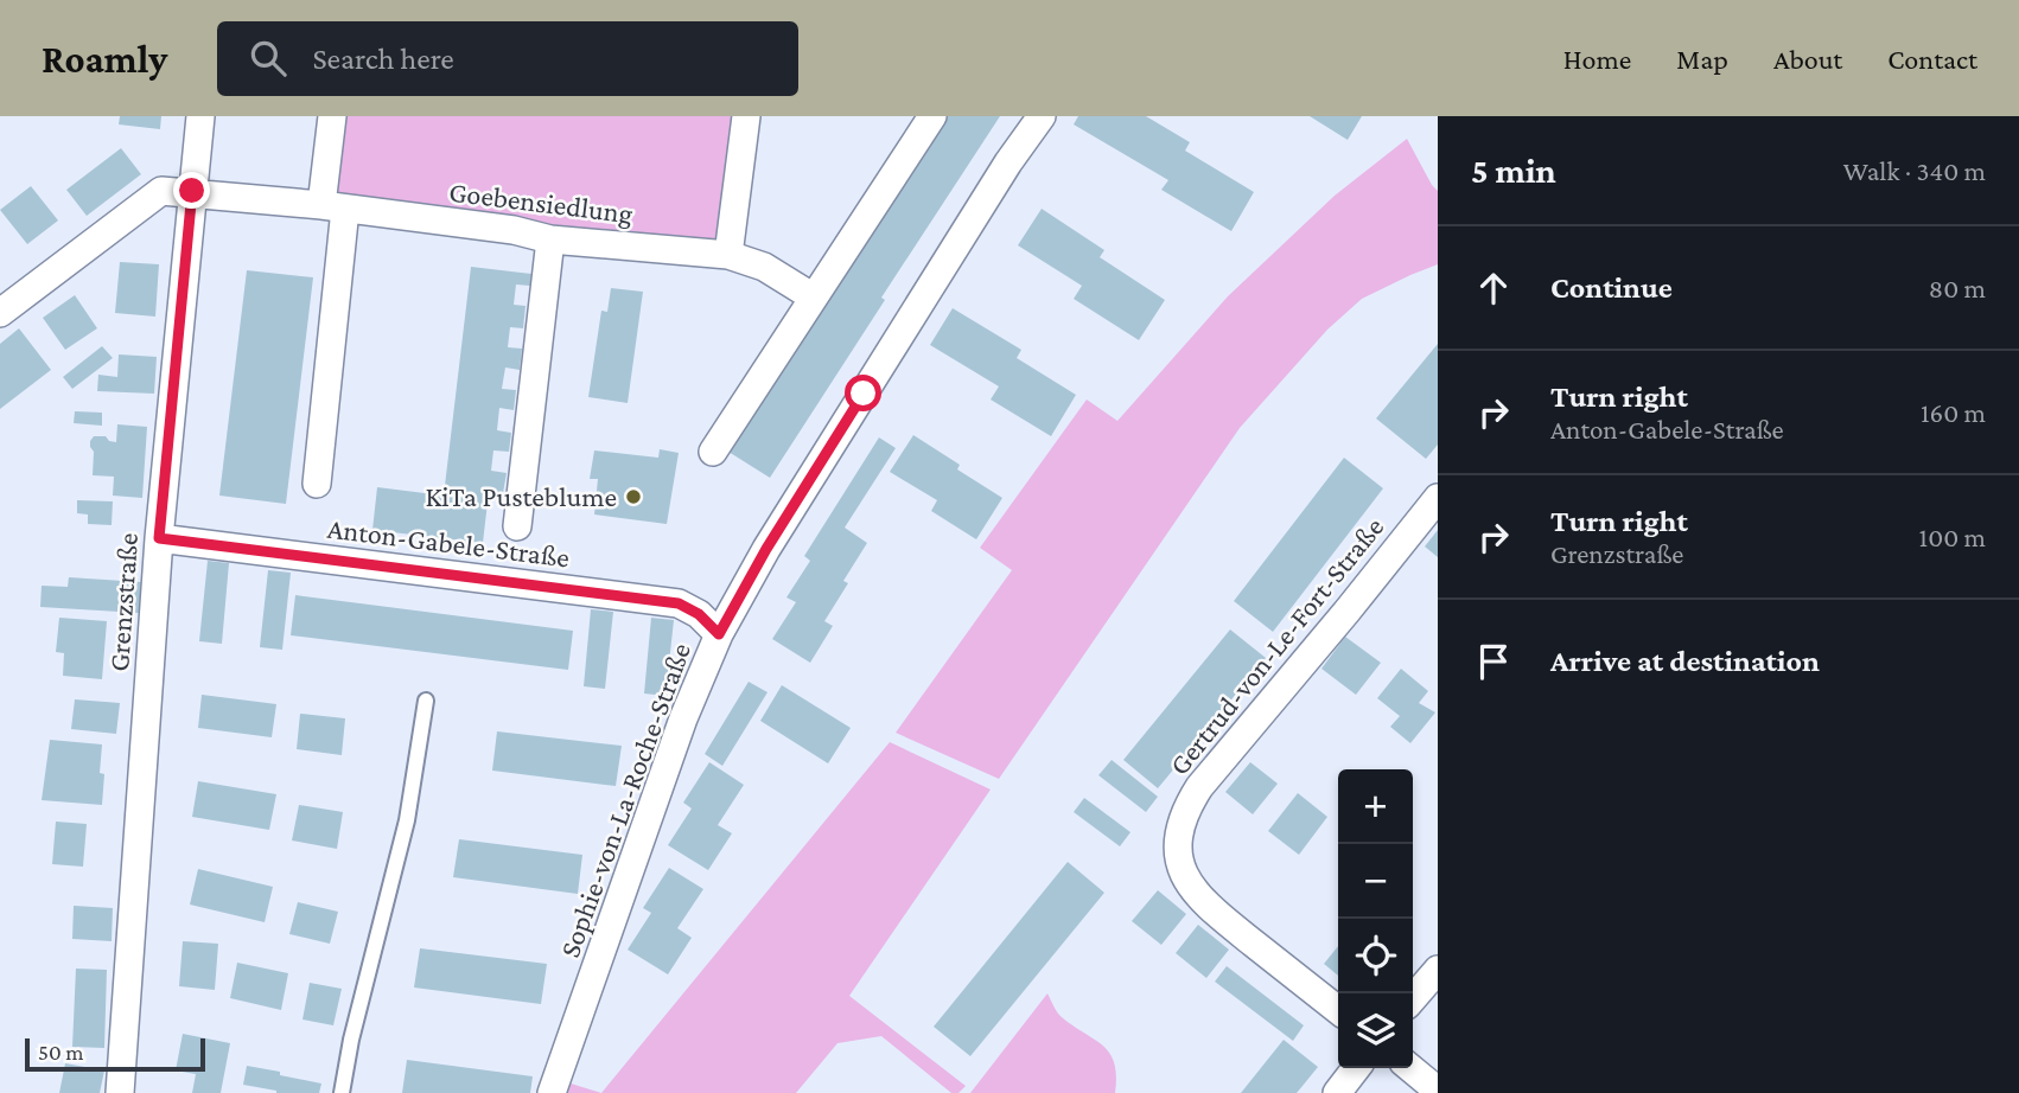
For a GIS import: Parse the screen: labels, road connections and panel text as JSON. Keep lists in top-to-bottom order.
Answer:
{
  "streets": {
    "street": [
      "Goebensiedlung",
      "Anton-Gabele-Straße",
      "Grenzstraße",
      "Gertrud-von-Le-Fort-Straße",
      "Sophie-von-La-Roche-Straße"
    ]
  },
  "crossings": [
    ["Goebensiedlung", "Anton-Gabele-Straße"],
    ["Goebensiedlung", "Grenzstraße"],
    ["Anton-Gabele-Straße", "Grenzstraße"],
    ["Anton-Gabele-Straße", "Sophie-von-La-Roche-Straße"]
  ],
  "places": ["KiTa Pusteblume"],
  "scale_bar": "50 m",
  "page": {
    "header": "Roamly",
    "search": "Search here",
    "nav": [
      "Home",
      "Map",
      "About",
      "Contact"
    ],
    "heading": ["5 min", "Walk · 340 m"],
    "list": [
      ["Continue", "80 m"],
      ["Turn right", "Anton-Gabele-Straße", "160 m"],
      ["Turn right", "Grenzstraße", "100 m"],
      "Arrive at destination"
    ],
    "map_buttons": ["+", "−"],
    "scale": "50 m"
  }
}
